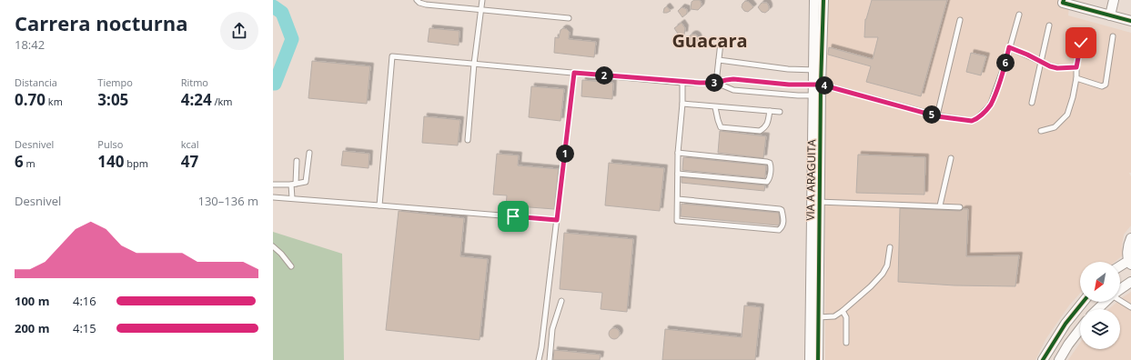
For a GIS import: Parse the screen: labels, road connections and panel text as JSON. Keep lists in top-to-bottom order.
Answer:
{
  "streets": {
    "street": ["VIA A ARAGUITA"]
  },
  "districts": ["Guacara"],
  "north": "bottom left",
  "page": {
    "heading": ["Carrera nocturna", "18:42"],
    "pins": [
      "6",
      "2",
      "3",
      "4",
      "5",
      "1"
    ],
    "stats": [
      ["Distancia", "0.70 km"],
      ["Tiempo", "3:05"],
      ["Ritmo", "4:24 /km"],
      ["Desnivel", "6 m"],
      ["Pulso", "140 bpm"],
      ["kcal", "47"]
    ],
    "chart": ["Desnivel", "130–136 m"],
    "list": [
      {
        "name": "100 m",
        "note": "4:16"
      },
      {
        "name": "200 m",
        "note": "4:15"
      }
    ]
  }
}
